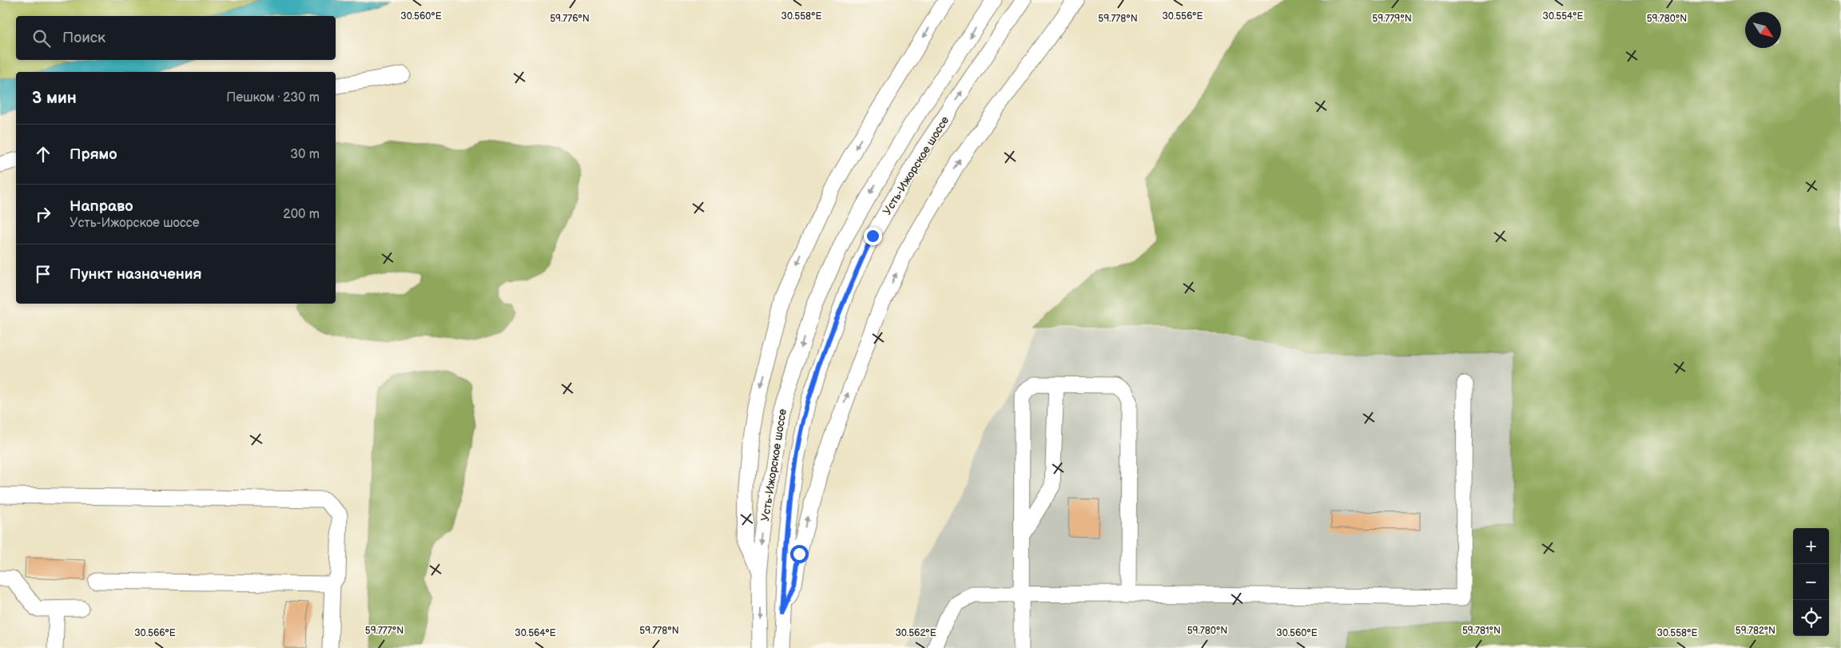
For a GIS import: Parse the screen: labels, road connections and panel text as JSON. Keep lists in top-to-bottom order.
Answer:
{
  "streets": {
    "street": ["Усть-Ижорское шоссе"]
  },
  "north": "bottom right",
  "page": {
    "search": "Поиск",
    "heading": ["3 мин", "Пешком · 230 m"],
    "list": [
      ["Прямо", "30 m"],
      ["Направо", "Усть-Ижорское шоссе", "200 m"],
      "Пункт назначения"
    ],
    "map_buttons": ["+", "−"]
  },
  "coordinates": [
    "30.560°E",
    "30.558°E",
    "30.556°E",
    "30.554°E",
    "59.776°N",
    "59.778°N",
    "59.779°N",
    "59.780°N",
    "59.777°N",
    "59.781°N",
    "59.782°N",
    "30.566°E",
    "30.564°E",
    "30.562°E"
  ]
}
